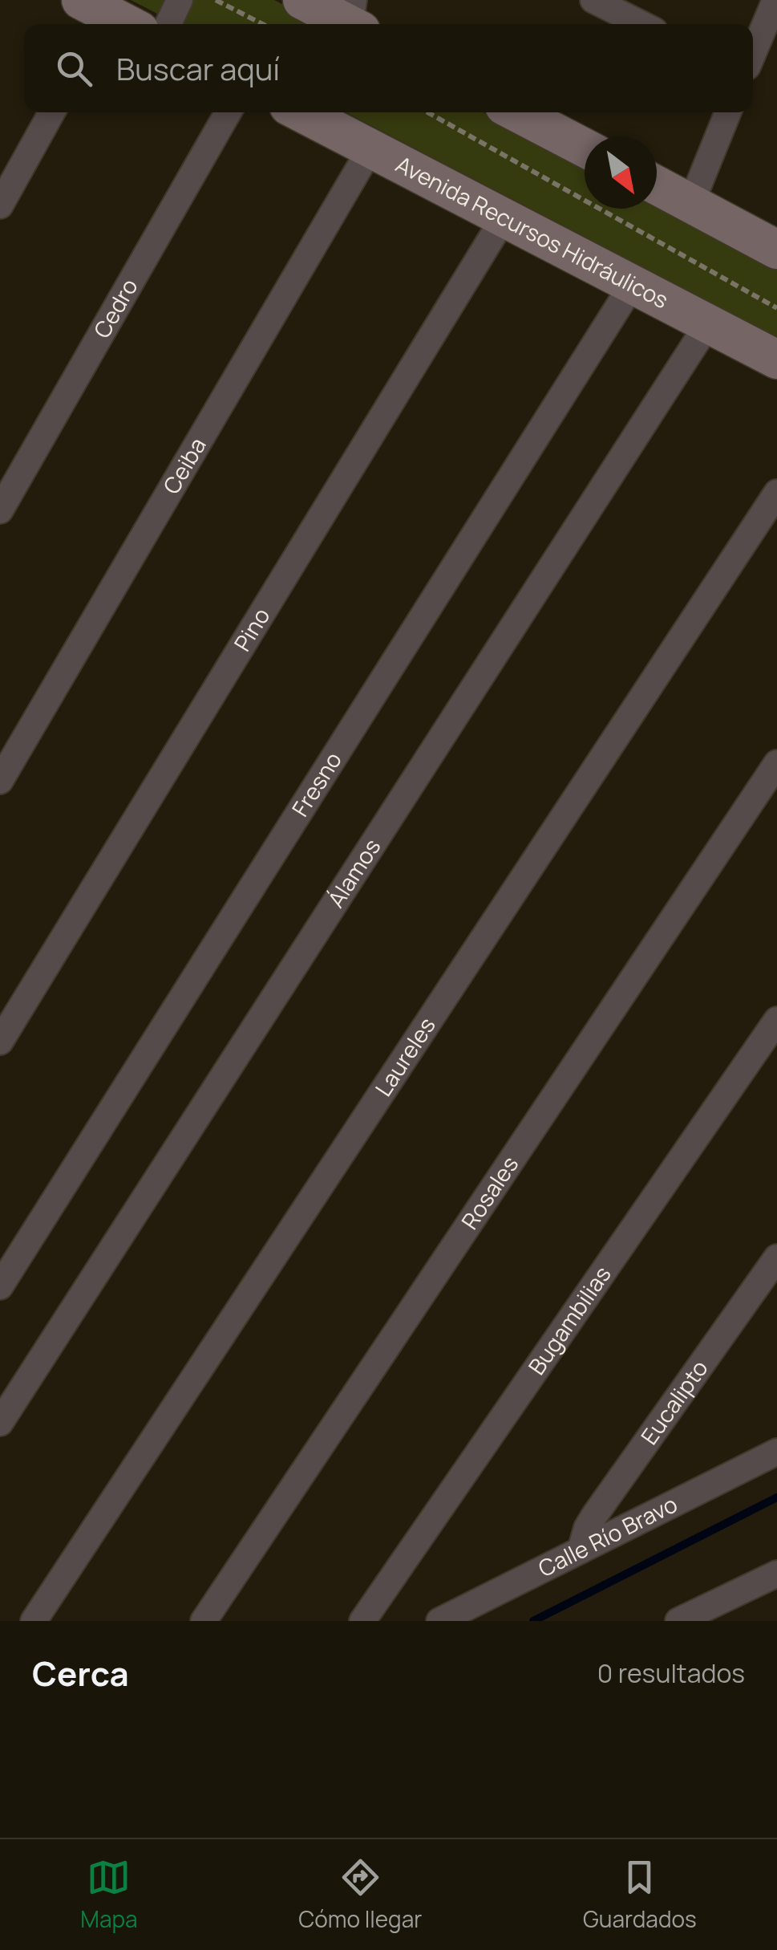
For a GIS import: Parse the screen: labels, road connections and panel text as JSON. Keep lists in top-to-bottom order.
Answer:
{
  "streets": {
    "street": [
      "Avenida Recursos Hidráulicos",
      "Cedro",
      "Ceiba",
      "Pino",
      "Fresno",
      "Álamos",
      "Laureles",
      "Rosales",
      "Bugambilias",
      "Eucalipto",
      "Calle Río Bravo"
    ]
  },
  "crossings": [
    ["Avenida Recursos Hidráulicos", "Ceiba"],
    ["Avenida Recursos Hidráulicos", "Pino"],
    ["Avenida Recursos Hidráulicos", "Fresno"],
    ["Avenida Recursos Hidráulicos", "Álamos"],
    ["Eucalipto", "Calle Río Bravo"]
  ],
  "north": "bottom right",
  "page": {
    "search": "Buscar aquí",
    "heading": ["Cerca", "0 resultados"],
    "nav": ["Mapa", "Cómo llegar", "Guardados"]
  }
}
